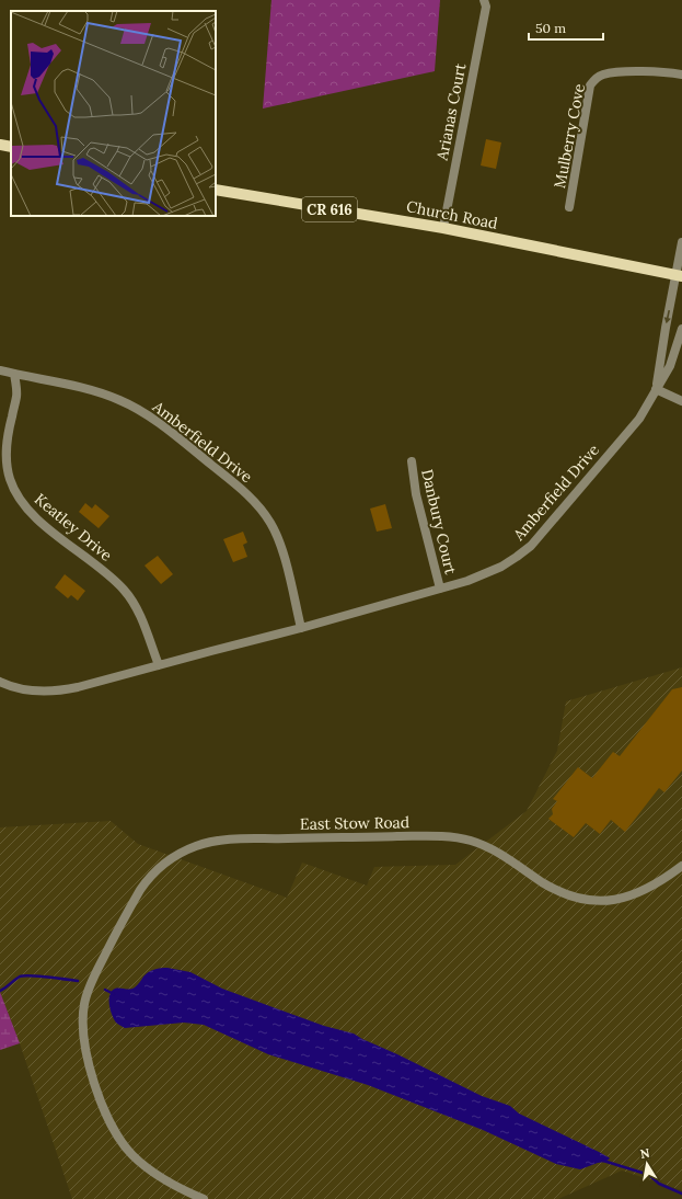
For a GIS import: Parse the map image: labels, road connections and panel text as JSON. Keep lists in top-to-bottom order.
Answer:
{
  "streets": {
    "main road": ["CR 616", "Church Road"],
    "street": [
      "Arianas Court",
      "Mulberry Cove",
      "Amberfield Drive",
      "Danbury Court",
      "Keatley Drive",
      "East Stow Road"
    ]
  },
  "crossings": [
    ["Arianas Court", "Church Road"],
    ["Church Road", "Amberfield Drive"],
    ["Amberfield Drive", "Danbury Court"],
    ["Amberfield Drive", "Keatley Drive"]
  ],
  "scale_bar": "50 m",
  "north": "top"
}
